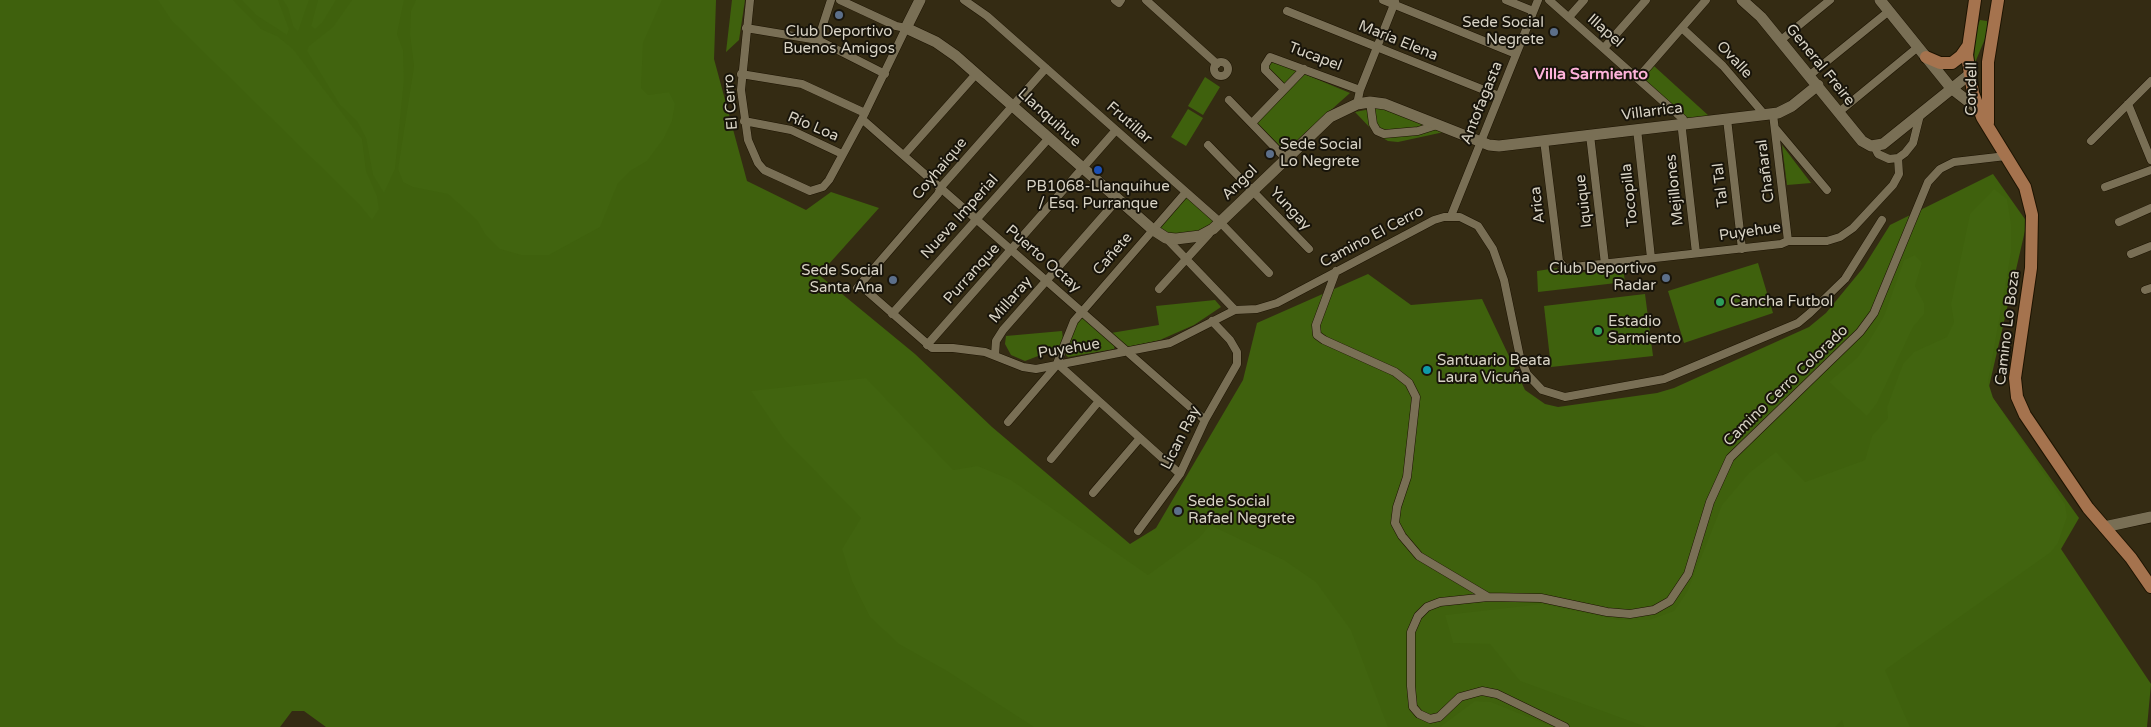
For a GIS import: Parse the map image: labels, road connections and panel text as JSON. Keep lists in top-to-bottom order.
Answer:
{
  "streets": {
    "main road": ["Condell", "Camino Lo Boza"],
    "street": [
      "Illapel",
      "María Elena",
      "Tucapel",
      "Ovalle",
      "General Freire",
      "El Cerro",
      "Antofagasta",
      "Villarrica",
      "Llanquihue",
      "Frutillar",
      "Río Loa",
      "Coyhaique",
      "Chañaral",
      "Angol",
      "Tal Tal",
      "Mejillones",
      "Tocopilla",
      "Iquique",
      "Arica",
      "Yungay",
      "Nueva Imperial",
      "Puyehue",
      "Camino El Cerro",
      "Cañete",
      "Puerto Octay",
      "Purranque",
      "Millaray",
      "Camino Cerro Colorado",
      "Lican Ray"
    ]
  },
  "crossings": [
    ["Illapel", "Villarrica"],
    ["Illapel", "Mejillones"],
    ["María Elena", "Antofagasta"],
    ["Ovalle", "Villarrica"],
    ["Ovalle", "Chañaral"],
    ["General Freire", "Villarrica"],
    ["Condell", "Camino Lo Boza"],
    ["El Cerro", "Río Loa"],
    ["El Cerro", "Puerto Octay"],
    ["Antofagasta", "Villarrica"],
    ["Antofagasta", "Camino El Cerro"],
    ["Villarrica", "Chañaral"],
    ["Villarrica", "Tal Tal"],
    ["Villarrica", "Mejillones"],
    ["Villarrica", "Tocopilla"],
    ["Villarrica", "Iquique"],
    ["Villarrica", "Arica"],
    ["Llanquihue", "Coyhaique"],
    ["Llanquihue", "Angol"],
    ["Llanquihue", "Nueva Imperial"],
    ["Llanquihue", "Camino El Cerro"],
    ["Llanquihue", "Cañete"],
    ["Llanquihue", "Purranque"],
    ["Llanquihue", "Millaray"],
    ["Frutillar", "Coyhaique"],
    ["Frutillar", "Angol"],
    ["Frutillar", "Cañete"],
    ["Frutillar", "Purranque"],
    ["Coyhaique", "Nueva Imperial"],
    ["Coyhaique", "Puerto Octay"],
    ["Chañaral", "Puyehue"],
    ["Angol", "Yungay"],
    ["Tal Tal", "Puyehue"],
    ["Mejillones", "Puyehue"],
    ["Tocopilla", "Puyehue"],
    ["Iquique", "Puyehue"],
    ["Arica", "Puyehue"],
    ["Nueva Imperial", "Puerto Octay"],
    ["Puyehue", "Camino El Cerro"],
    ["Puyehue", "Cañete"],
    ["Puyehue", "Puerto Octay"],
    ["Puyehue", "Purranque"],
    ["Puyehue", "Millaray"],
    ["Puyehue", "Lican Ray"],
    ["Camino El Cerro", "Camino Cerro Colorado"],
    ["Camino El Cerro", "Lican Ray"],
    ["Cañete", "Puerto Octay"],
    ["Puerto Octay", "Purranque"],
    ["Puerto Octay", "Millaray"],
    ["Puerto Octay", "Lican Ray"],
    ["Camino Lo Boza", "Camino Cerro Colorado"]
  ],
  "districts": ["Villa Sarmiento"],
  "places": [
    "Club Deportivo Buenos Amigos",
    "Sede Social Negrete",
    "Sede Social Lo Negrete",
    "PB1068-Llanquihue / Esq. Purranque",
    "Club Deportivo Radar",
    "Sede Social Santa Ana",
    "Cancha Futbol",
    "Estadio Sarmiento",
    "Santuario Beata Laura Vicuña",
    "Sede Social Rafael Negrete"
  ]
}
